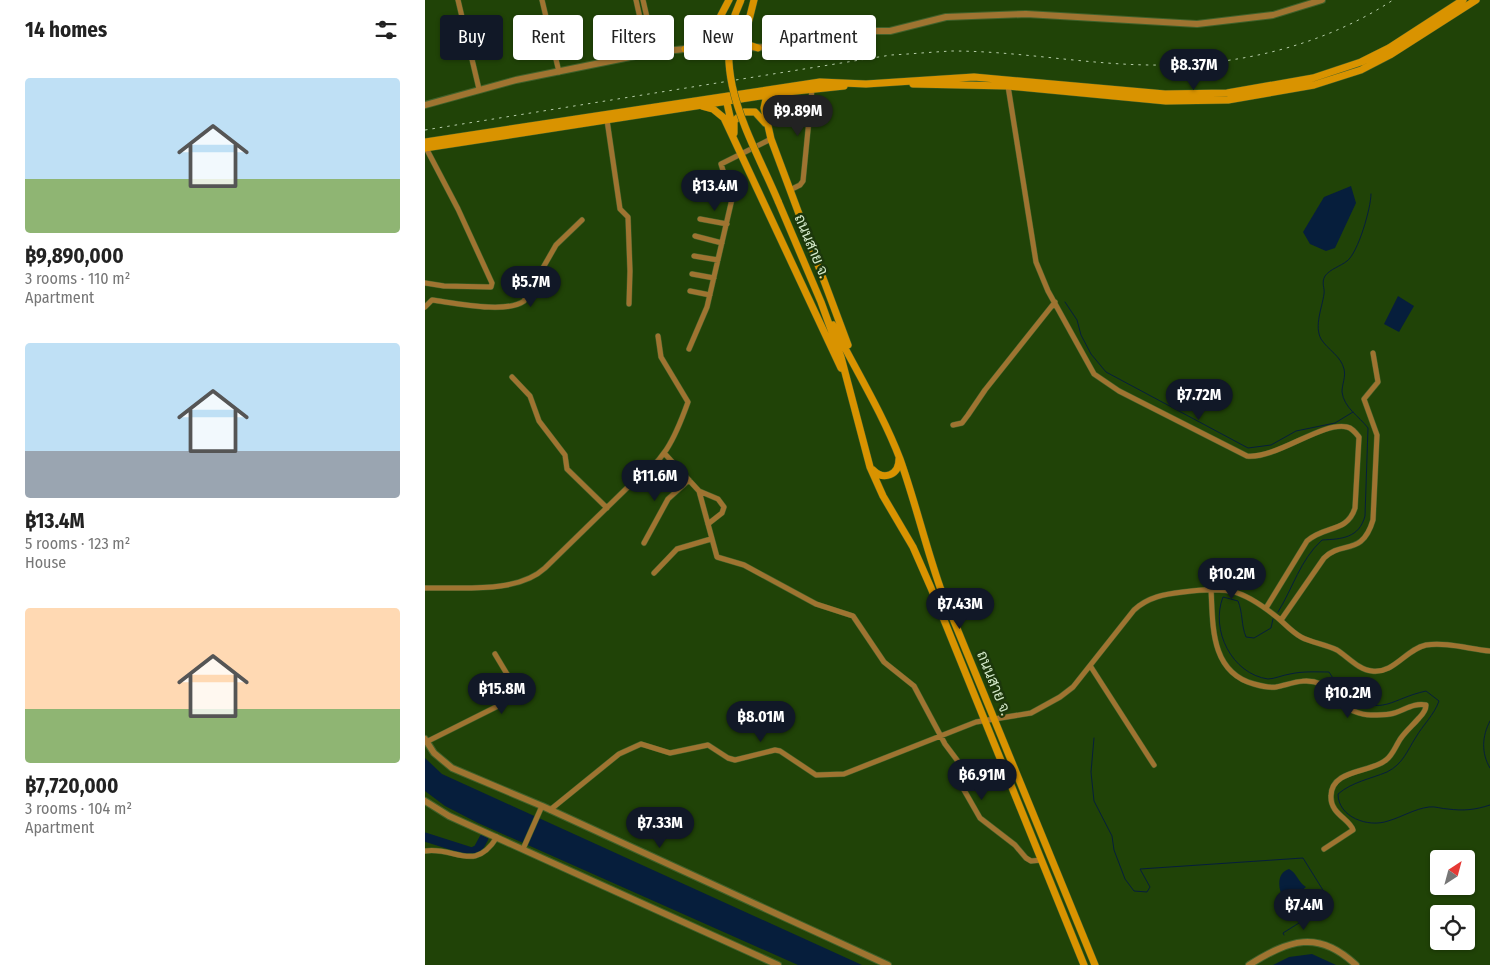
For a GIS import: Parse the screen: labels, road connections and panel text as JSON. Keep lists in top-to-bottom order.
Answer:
{
  "streets": {
    "main road": ["ถนนสาย จ."]
  },
  "north": "top right",
  "page": {
    "heading": "14 homes",
    "chip": [
      "Buy",
      "Rent",
      "Filters",
      "New",
      "Apartment"
    ],
    "price": [
      "฿8.37M",
      "฿9.89M",
      "฿13.4M",
      "฿5.7M",
      "฿7.72M",
      "฿11.6M",
      "฿10.2M",
      "฿7.43M",
      "฿15.8M",
      "฿10.2M",
      "฿8.01M",
      "฿6.91M",
      "฿7.33M",
      "฿7.4M"
    ],
    "list": [
      {
        "name": "฿9,890,000",
        "note": "3 rooms · 110 m² · Apartment"
      },
      {
        "name": "฿13.4M",
        "note": "5 rooms · 123 m² · House"
      },
      {
        "name": "฿7,720,000",
        "note": "3 rooms · 104 m² · Apartment"
      }
    ]
  }
}
